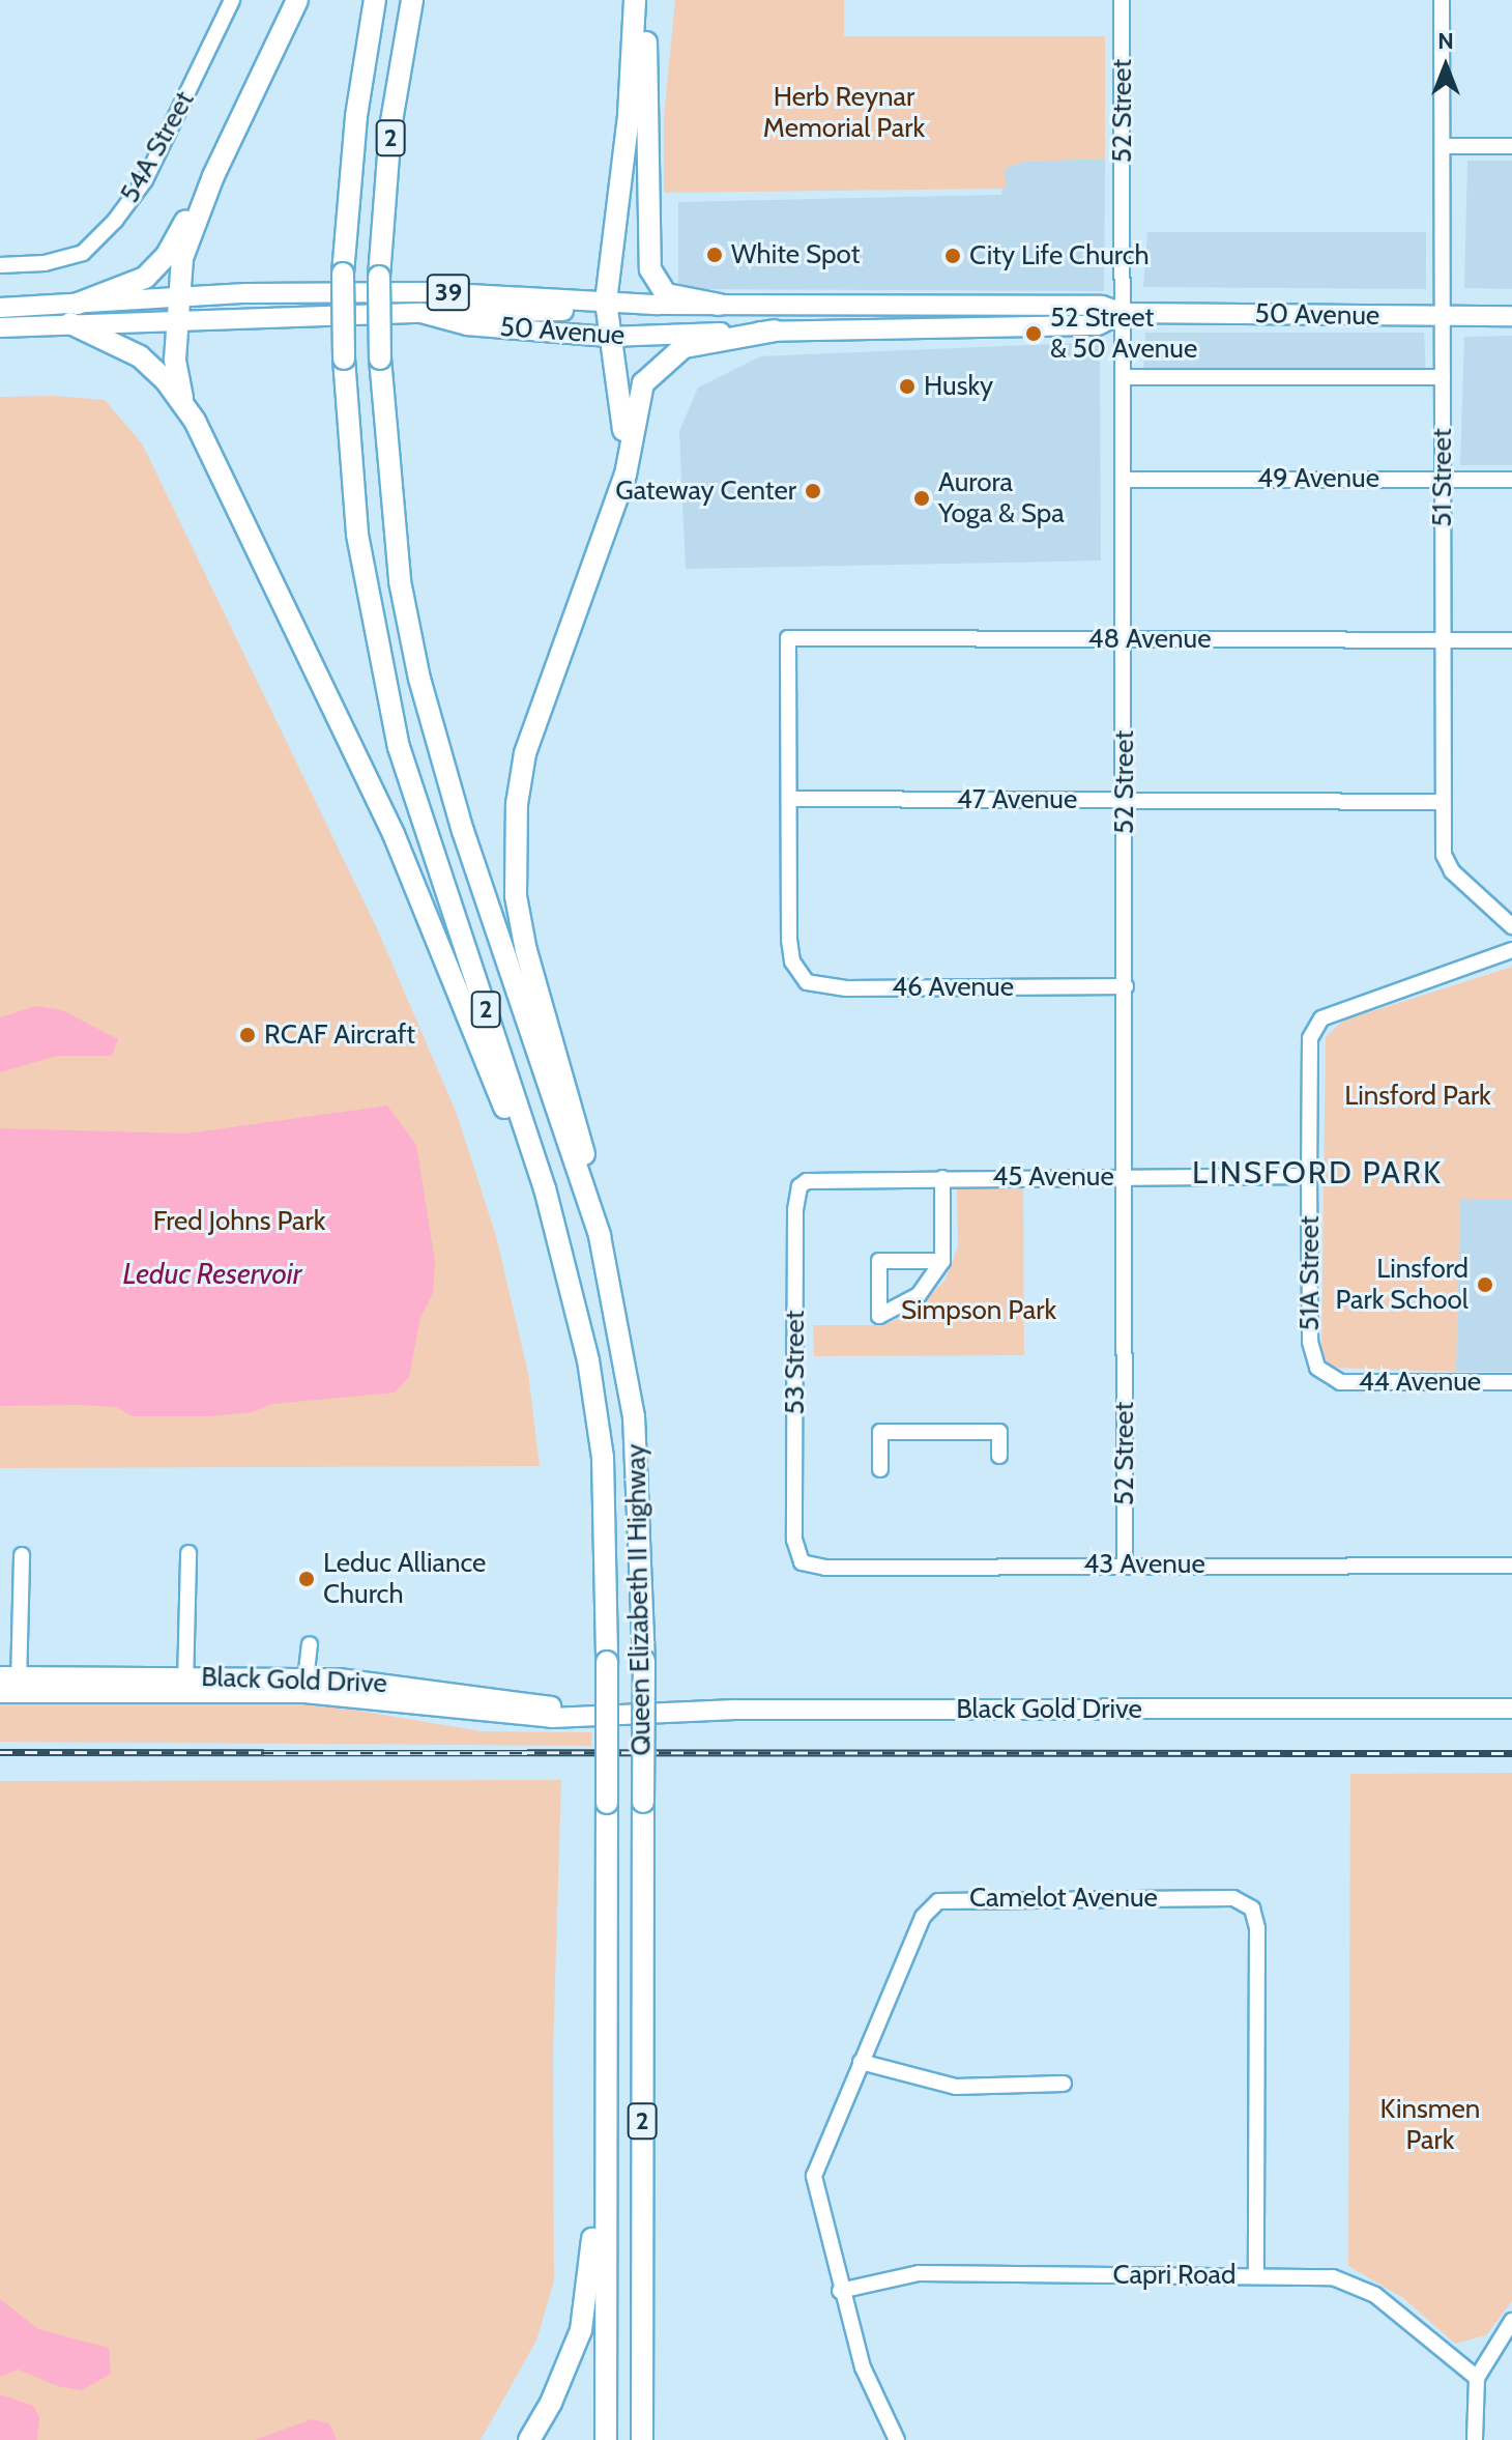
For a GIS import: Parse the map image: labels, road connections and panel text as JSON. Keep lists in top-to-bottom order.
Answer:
{
  "streets": {
    "highway": ["2", "Queen Elizabeth II Highway"],
    "main road": ["39", "50 Avenue", "Black Gold Drive"],
    "street": [
      "52 Street",
      "54A Street",
      "51 Street",
      "49 Avenue",
      "48 Avenue",
      "47 Avenue",
      "46 Avenue",
      "45 Avenue",
      "51A Street",
      "53 Street",
      "44 Avenue",
      "43 Avenue",
      "Camelot Avenue",
      "Capri Road"
    ]
  },
  "crossings": [
    ["52 Street", "50 Avenue"],
    ["52 Street", "49 Avenue"],
    ["52 Street", "48 Avenue"],
    ["52 Street", "47 Avenue"],
    ["52 Street", "46 Avenue"],
    ["52 Street", "45 Avenue"],
    ["52 Street", "43 Avenue"],
    ["50 Avenue", "51 Street"],
    ["51 Street", "49 Avenue"],
    ["51 Street", "48 Avenue"],
    ["51 Street", "47 Avenue"],
    ["48 Avenue", "47 Avenue"],
    ["48 Avenue", "46 Avenue"],
    ["47 Avenue", "46 Avenue"],
    ["45 Avenue", "51A Street"],
    ["45 Avenue", "53 Street"],
    ["51A Street", "44 Avenue"],
    ["53 Street", "43 Avenue"],
    ["Camelot Avenue", "Capri Road"]
  ],
  "districts": ["LINSFORD PARK"],
  "water": ["Leduc Reservoir"],
  "parks": [
    "Herb Reynar Memorial Park",
    "Linsford Park",
    "Fred Johns Park",
    "Simpson Park",
    "Kinsmen Park"
  ],
  "places": [
    "White Spot",
    "City Life Church",
    "52 Street & 50 Avenue",
    "Husky",
    "Gateway Center",
    "Aurora Yoga & Spa",
    "RCAF Aircraft",
    "Linsford Park School",
    "Leduc Alliance Church"
  ],
  "north": "top"
}
